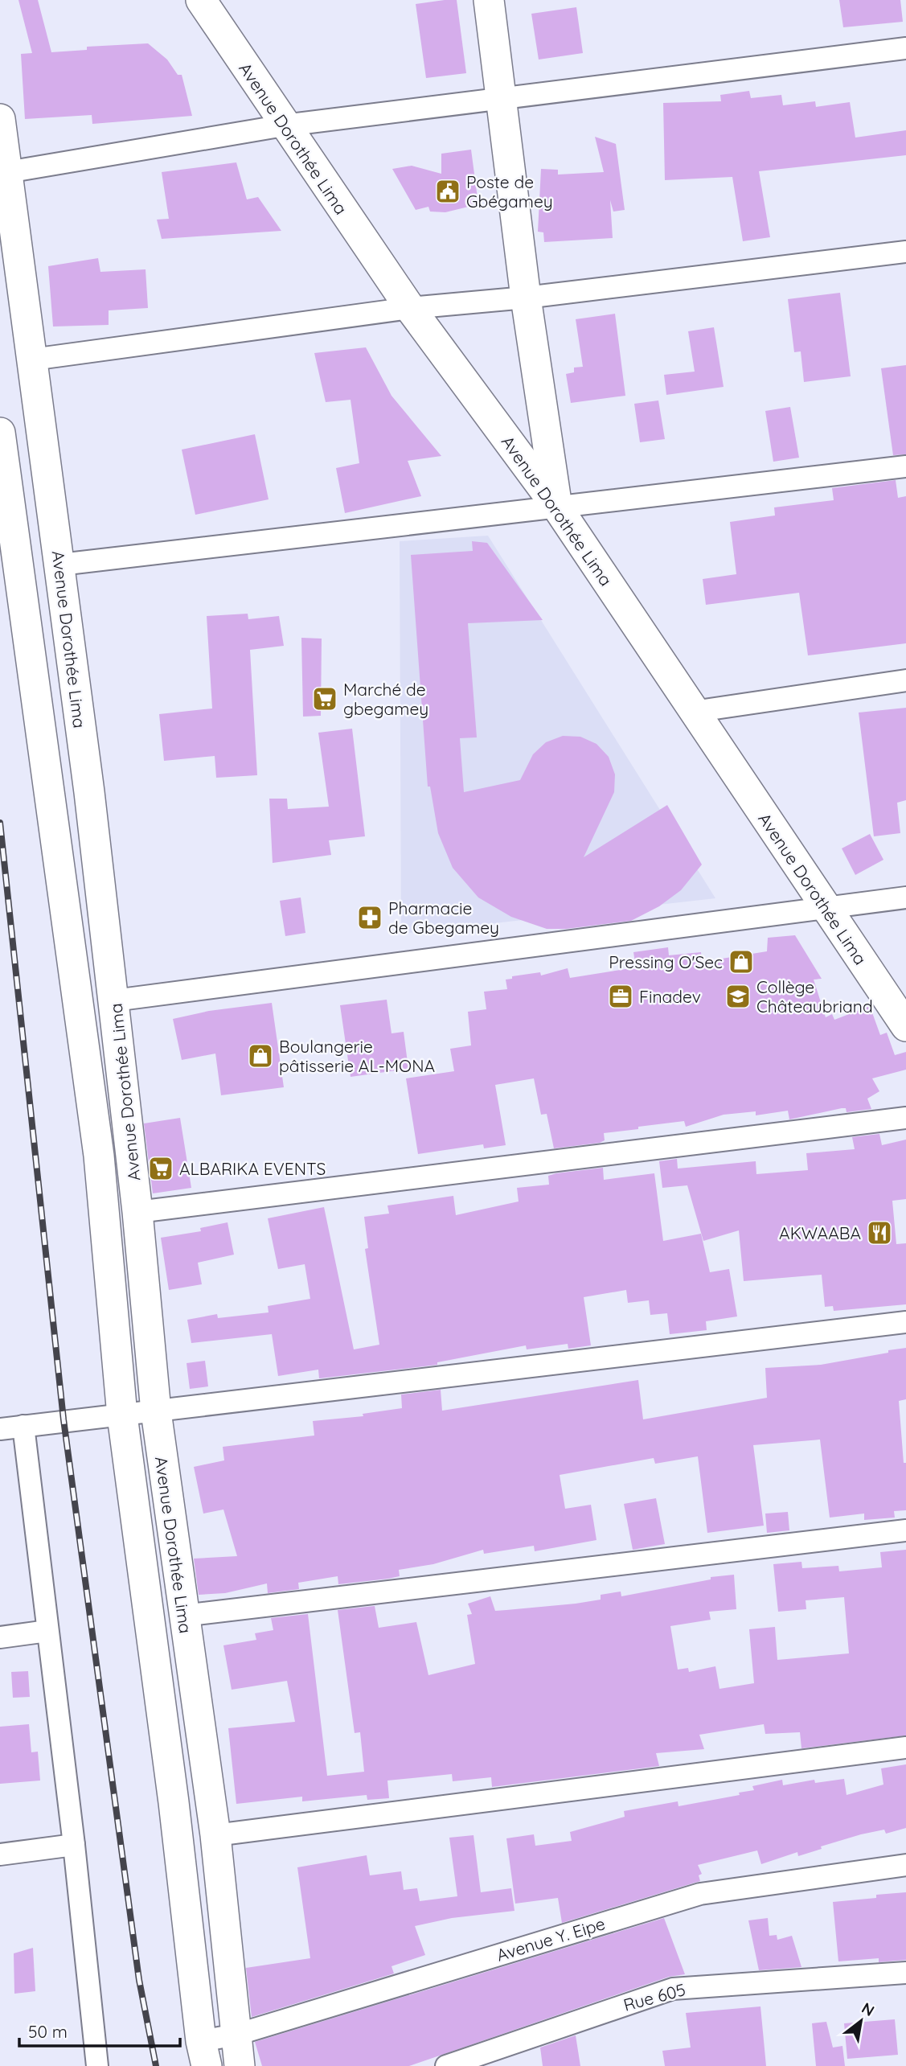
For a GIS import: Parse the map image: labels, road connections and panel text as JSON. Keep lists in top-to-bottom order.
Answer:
{
  "streets": {
    "main road": ["Avenue Dorothée Lima"],
    "street": ["Avenue Y. Eipe", "Rue 605"]
  },
  "crossings": [
    ["Avenue Dorothée Lima", "Avenue Y. Eipe"]
  ],
  "places": {
    "public building": ["Poste de Gbégamey"],
    "supermarket": ["Marché de gbegamey", "ALBARIKA EVENTS"],
    "pharmacy": ["Pharmacie de Gbegamey"],
    "shop": ["Pressing O'Sec", "Boulangerie pâtisserie AL-MONA"],
    "office": ["Finadev"],
    "school or university": ["Collège Châteaubriand"],
    "restaurant": ["AKWAABA"]
  },
  "scale_bar": "50 m",
  "north": "top right"
}
